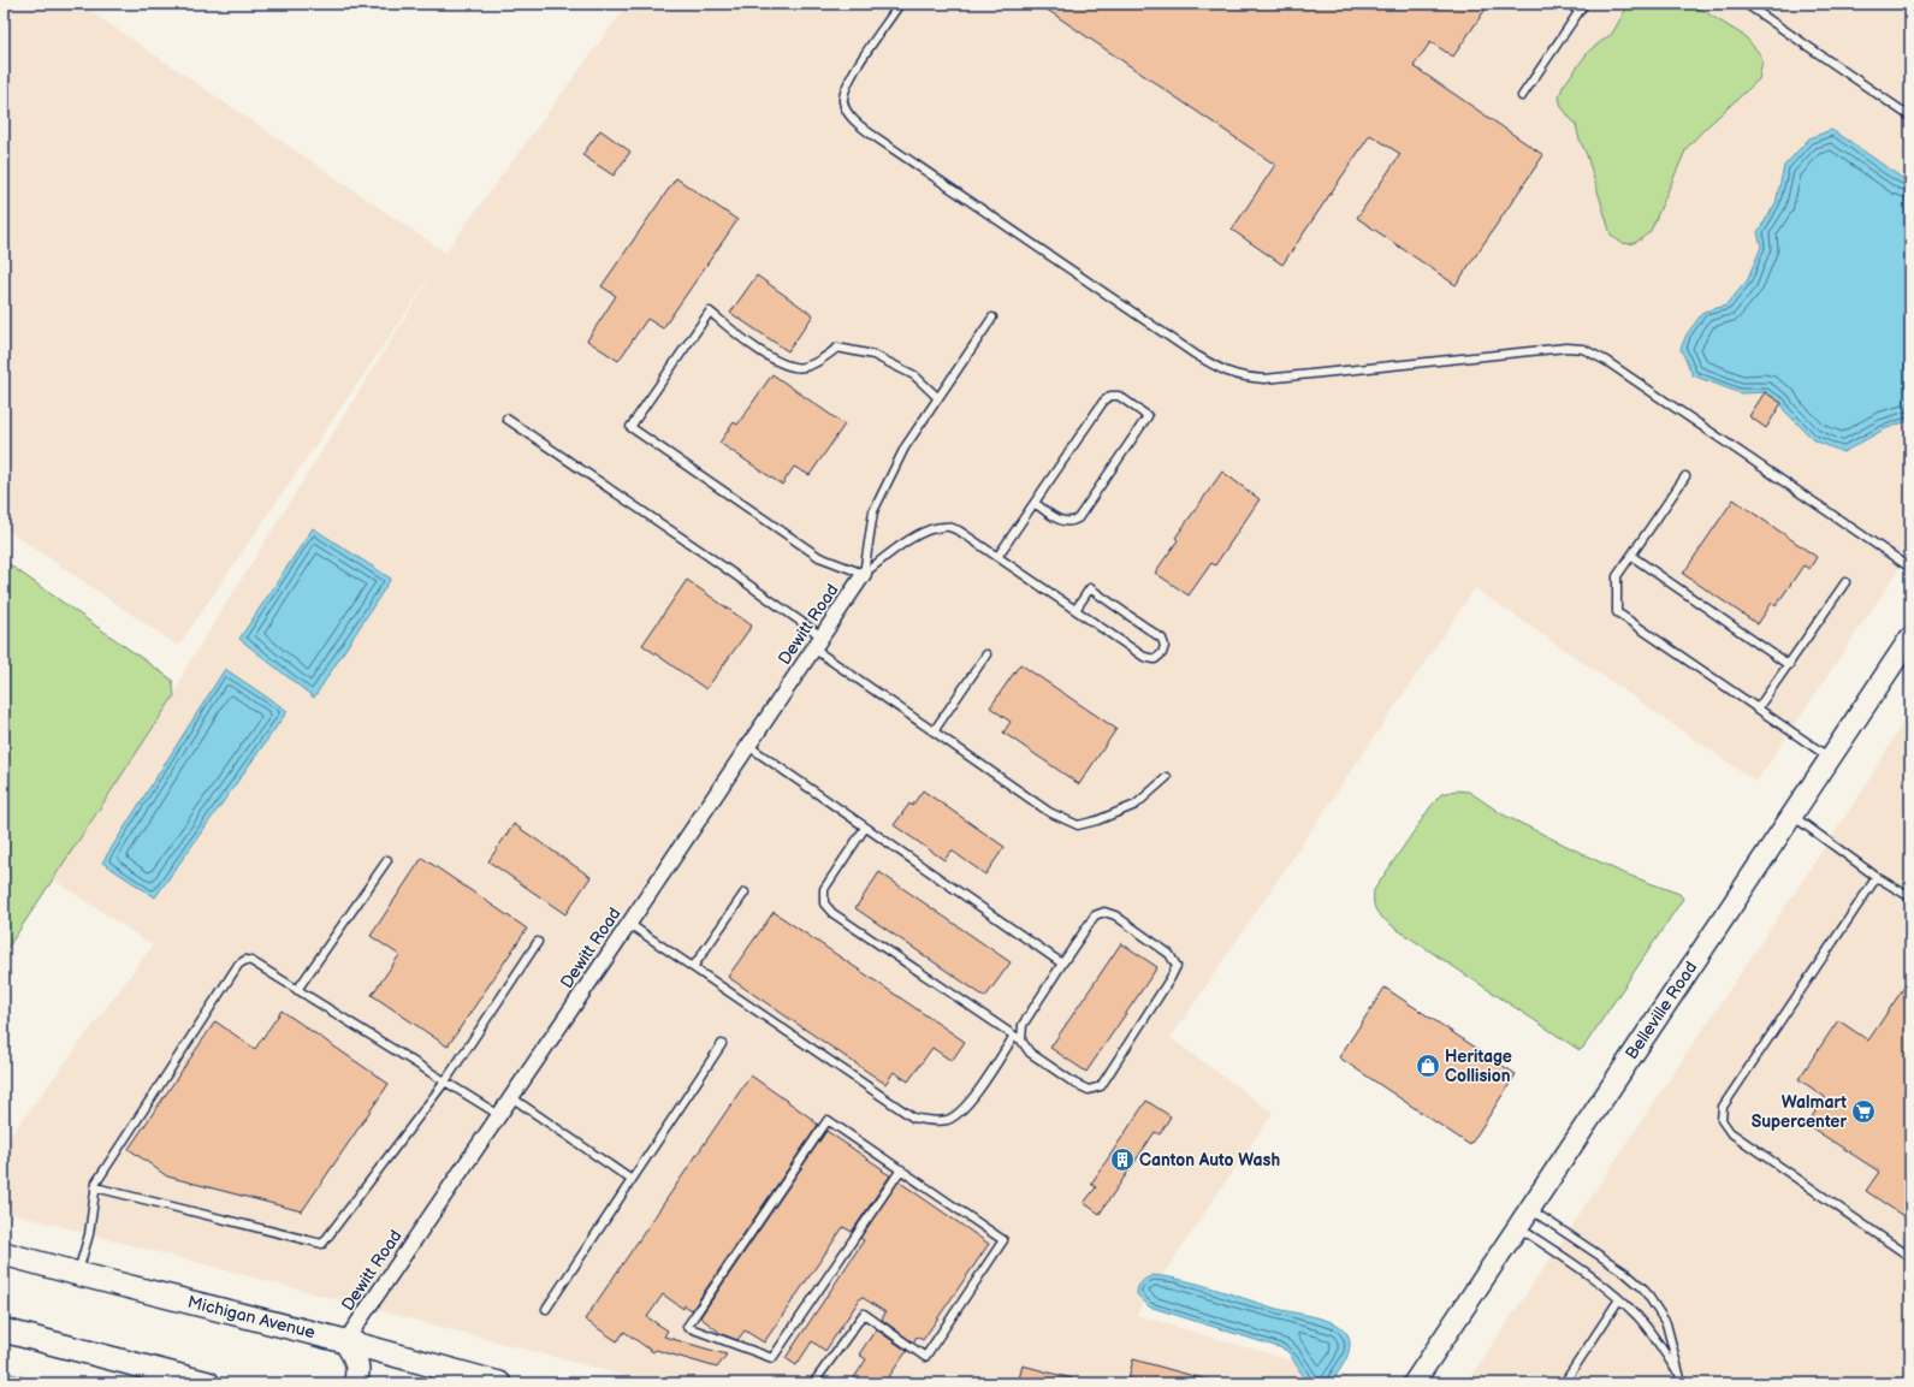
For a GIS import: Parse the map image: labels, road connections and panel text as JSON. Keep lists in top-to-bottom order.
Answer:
{
  "streets": {
    "main road": ["Belleville Road", "Michigan Avenue"],
    "street": ["Dewitt Road"]
  },
  "crossings": [
    ["Dewitt Road", "Michigan Avenue"]
  ],
  "places": {
    "shop": ["Heritage Collision"],
    "supermarket": ["Walmart Supercenter"],
    "building": ["Canton Auto Wash"]
  }
}
